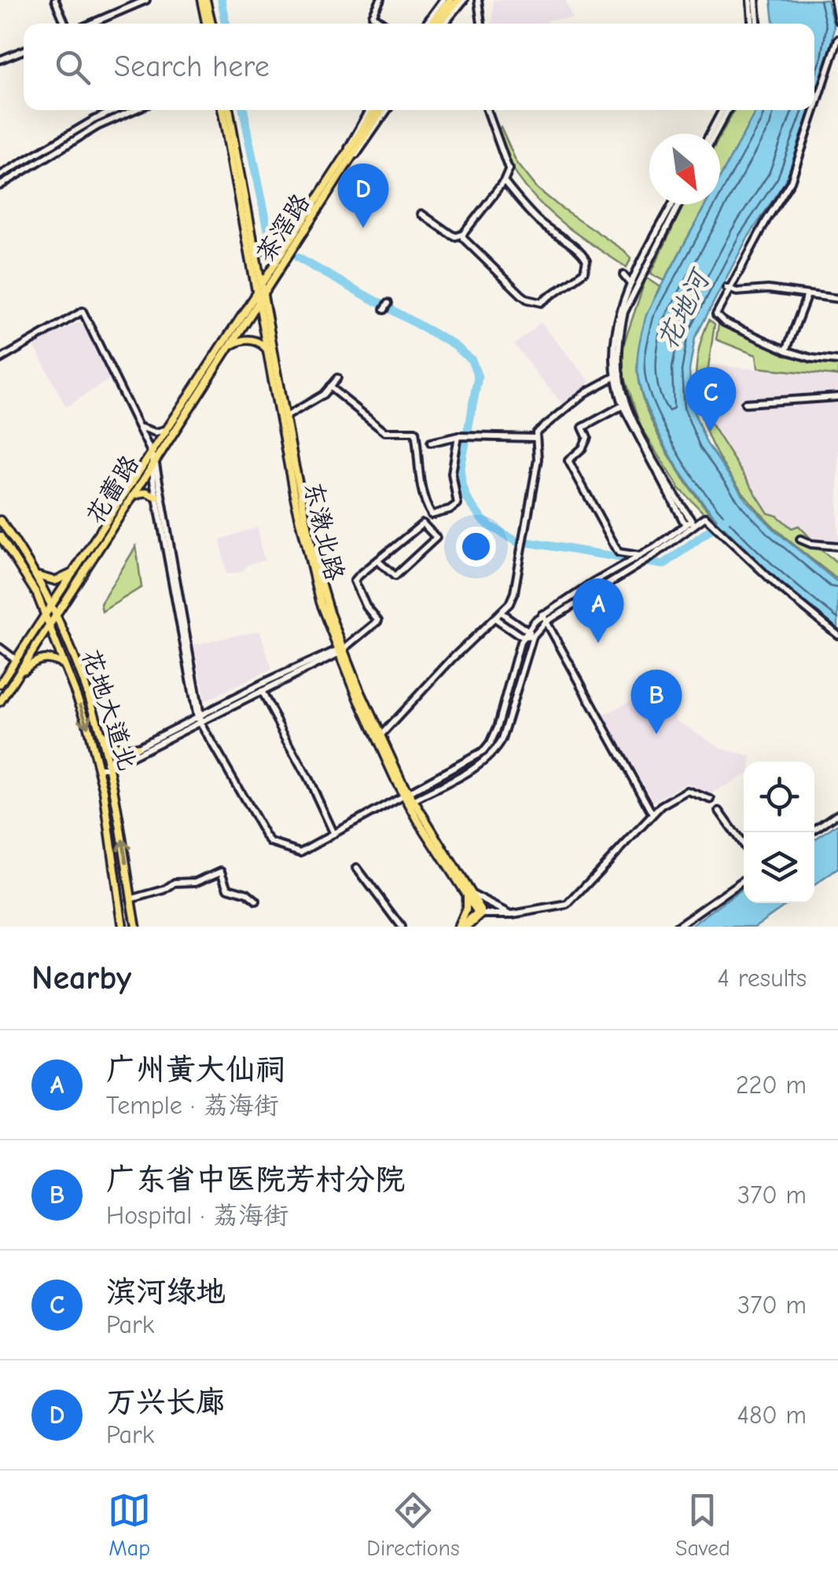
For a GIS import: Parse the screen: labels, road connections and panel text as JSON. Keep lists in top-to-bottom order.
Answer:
{
  "streets": {
    "main road": [
      "茶滘路",
      "花蕾路",
      "东漖北路",
      "花地大道北"
    ]
  },
  "crossings": [
    ["茶滘路", "花蕾路"],
    ["茶滘路", "东漖北路"],
    ["花蕾路", "东漖北路"],
    ["花蕾路", "花地大道北"]
  ],
  "water": ["花地河"],
  "north": "bottom right",
  "page": {
    "search": "Search here",
    "pins": [
      "D",
      "C",
      "A",
      "B"
    ],
    "heading": ["Nearby", "4 results"],
    "list": [
      {
        "mark": "A",
        "name": "广州黄大仙祠",
        "note": "Temple · 荔海街",
        "value": "220 m"
      },
      {
        "mark": "B",
        "name": "广东省中医院芳村分院",
        "note": "Hospital · 荔海街",
        "value": "370 m"
      },
      {
        "mark": "C",
        "name": "滨河绿地",
        "note": "Park",
        "value": "370 m"
      },
      {
        "mark": "D",
        "name": "万兴长廊",
        "note": "Park",
        "value": "480 m"
      }
    ],
    "nav": ["Map", "Directions", "Saved"]
  }
}
